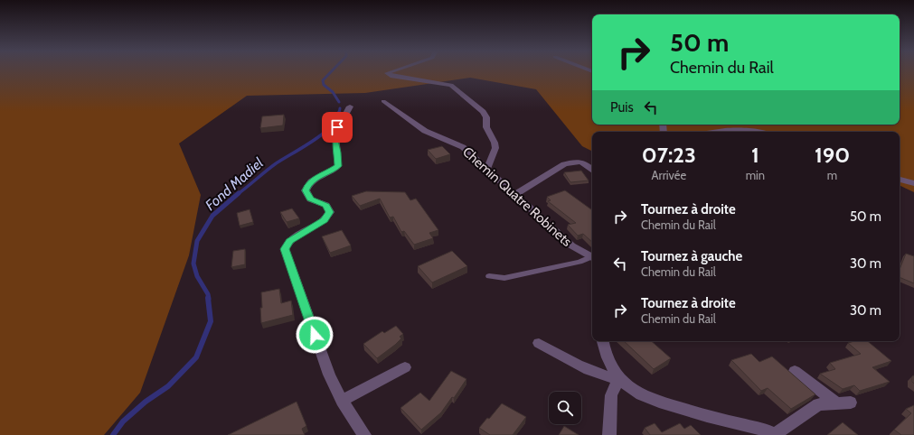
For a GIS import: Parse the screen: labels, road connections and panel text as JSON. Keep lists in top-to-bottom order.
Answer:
{
  "streets": {
    "street": ["Chemin Quatre Robinets"]
  },
  "water": ["Fond Madiel"],
  "page": {
    "turn": ["50 m", "Chemin du Rail"],
    "then": "Puis",
    "eta": [
      "07:23",
      "Arrivée",
      "1",
      "min",
      "190",
      "m"
    ],
    "list": [
      {
        "name": "Tournez à droite",
        "note": "Chemin du Rail",
        "value": "50 m"
      },
      {
        "name": "Tournez à gauche",
        "note": "Chemin du Rail",
        "value": "30 m"
      },
      {
        "name": "Tournez à droite",
        "note": "Chemin du Rail",
        "value": "30 m"
      }
    ]
  }
}
